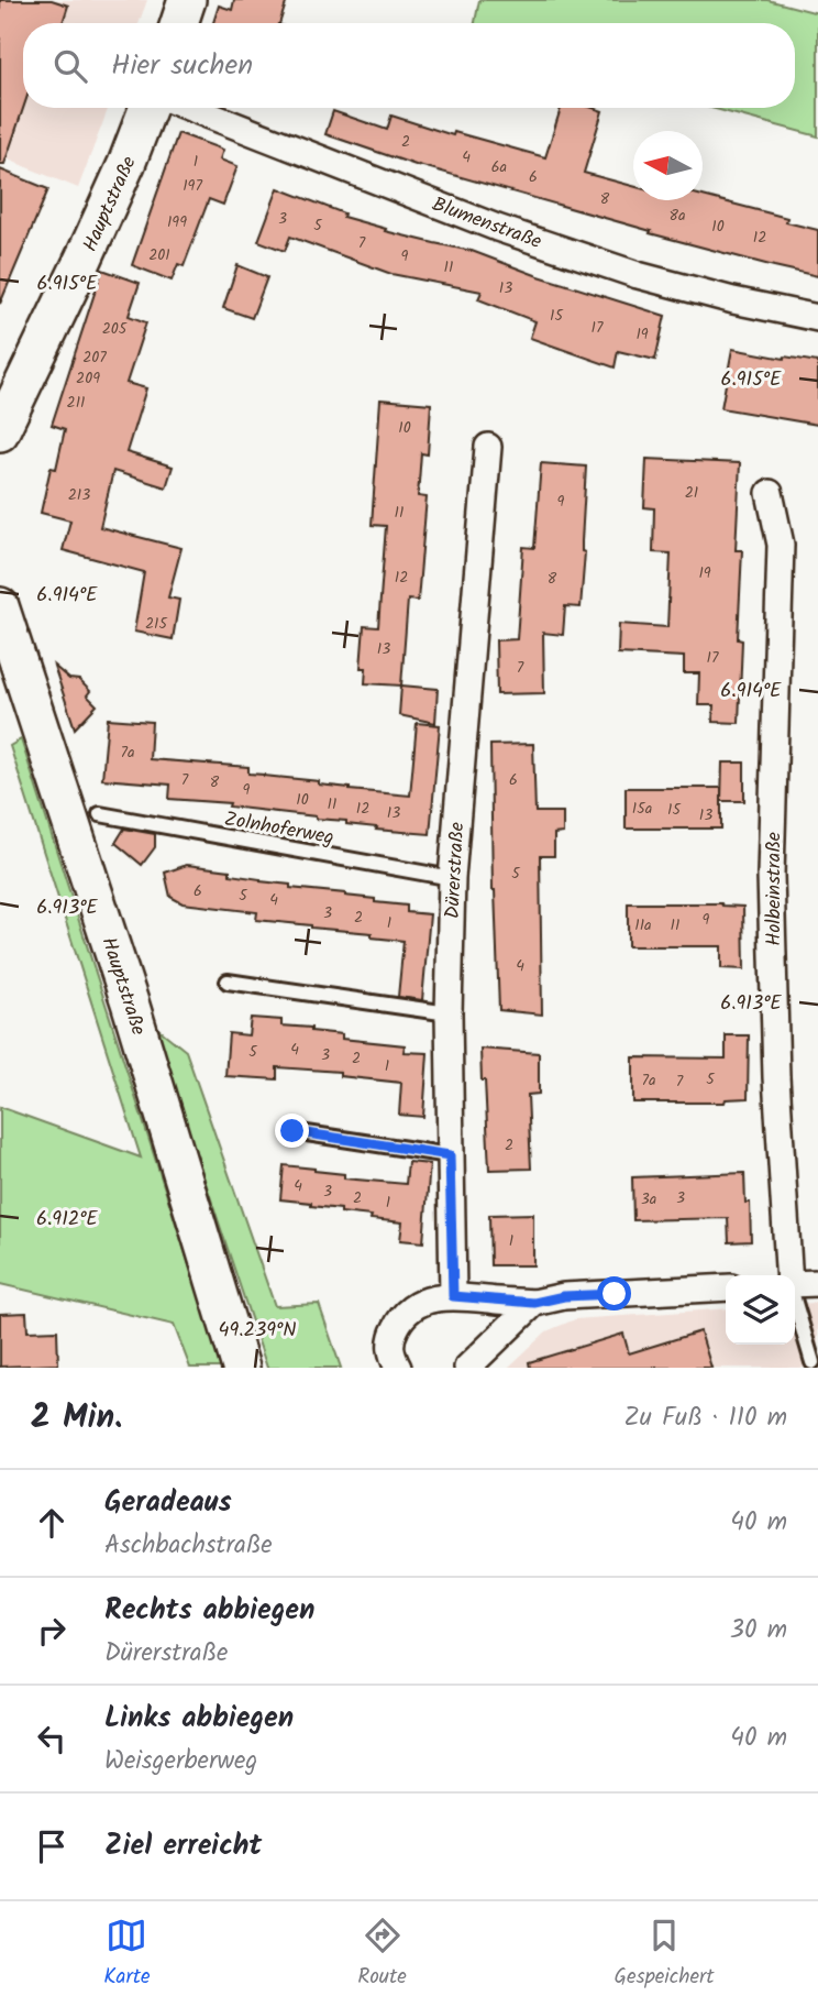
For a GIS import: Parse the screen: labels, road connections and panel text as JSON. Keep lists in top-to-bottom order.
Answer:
{
  "streets": {
    "main road": ["Hauptstraße"],
    "street": ["Blumenstraße", "Dürerstraße", "Holbeinstraße"],
    "lane": ["Zolnhoferweg"]
  },
  "crossings": [
    ["Zolnhoferweg", "Dürerstraße"]
  ],
  "house_numbers": [
    "2",
    "4",
    "1",
    "6a",
    "6",
    "197",
    "8",
    "8a",
    "3",
    "199",
    "5",
    "10",
    "12",
    "7",
    "201",
    "9",
    "11",
    "13",
    "15",
    "17",
    "205",
    "19",
    "207",
    "209",
    "211",
    "10",
    "21",
    "213",
    "9",
    "11",
    "19",
    "12",
    "8",
    "215",
    "13",
    "17",
    "7",
    "7a",
    "7",
    "6",
    "8",
    "9",
    "10",
    "11",
    "12",
    "15a",
    "15",
    "13",
    "13",
    "5",
    "6",
    "5",
    "4",
    "3",
    "2",
    "9",
    "1",
    "11a",
    "11",
    "4",
    "4",
    "5",
    "3",
    "2",
    "1",
    "5",
    "7a",
    "7",
    "2",
    "4",
    "3",
    "2",
    "3",
    "3a",
    "1",
    "1"
  ],
  "north": "left",
  "page": {
    "search": "Hier suchen",
    "heading": ["2 Min.", "Zu Fuß · 110 m"],
    "list": [
      ["Geradeaus", "Aschbachstraße", "40 m"],
      ["Rechts abbiegen", "Dürerstraße", "30 m"],
      ["Links abbiegen", "Weisgerberweg", "40 m"],
      "Ziel erreicht"
    ],
    "nav": ["Karte", "Route", "Gespeichert"]
  },
  "coordinates": [
    "6.915°E",
    "6.914°E",
    "6.913°E",
    "6.912°E",
    "49.239°N"
  ]
}
